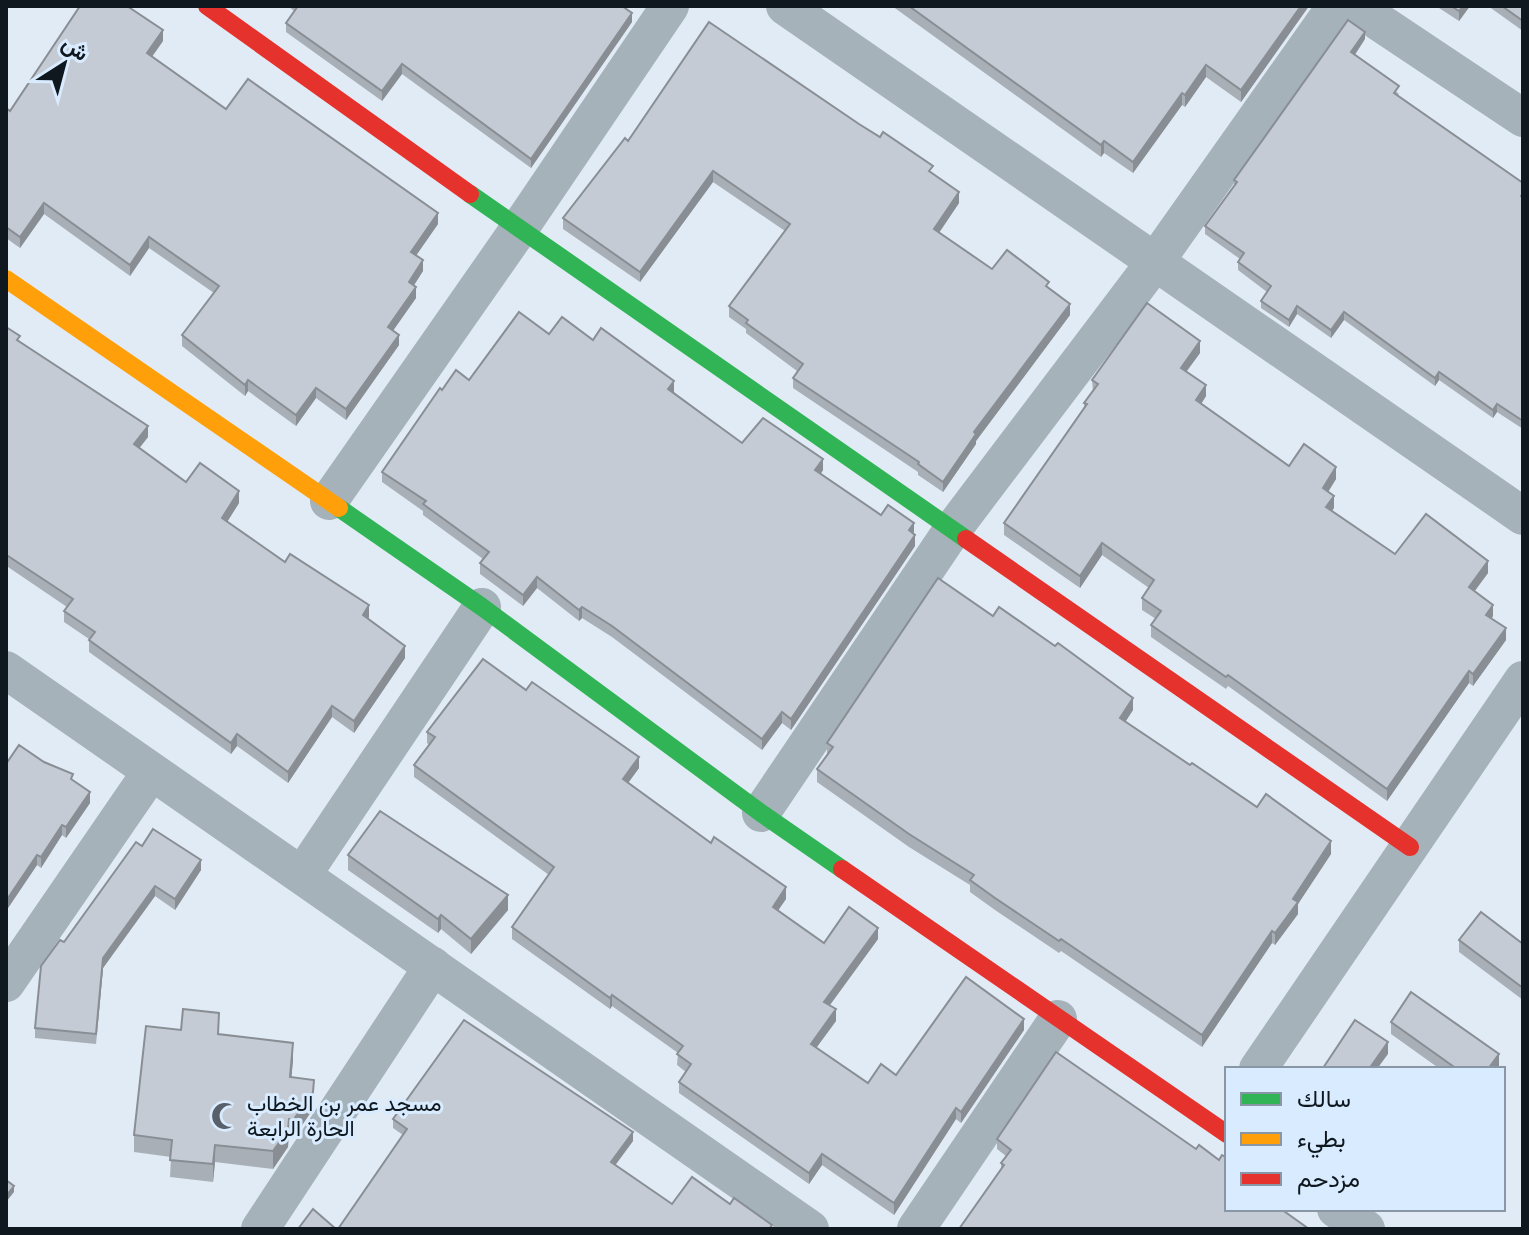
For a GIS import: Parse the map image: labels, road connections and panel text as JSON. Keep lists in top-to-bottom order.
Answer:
{
  "places": {
    "mosque": ["مسجد عمر بن الخطاب الحارة الرابعة"]
  },
  "legend": ["سالك", "بطيء", "مزدحم"],
  "north": "top right"
}
